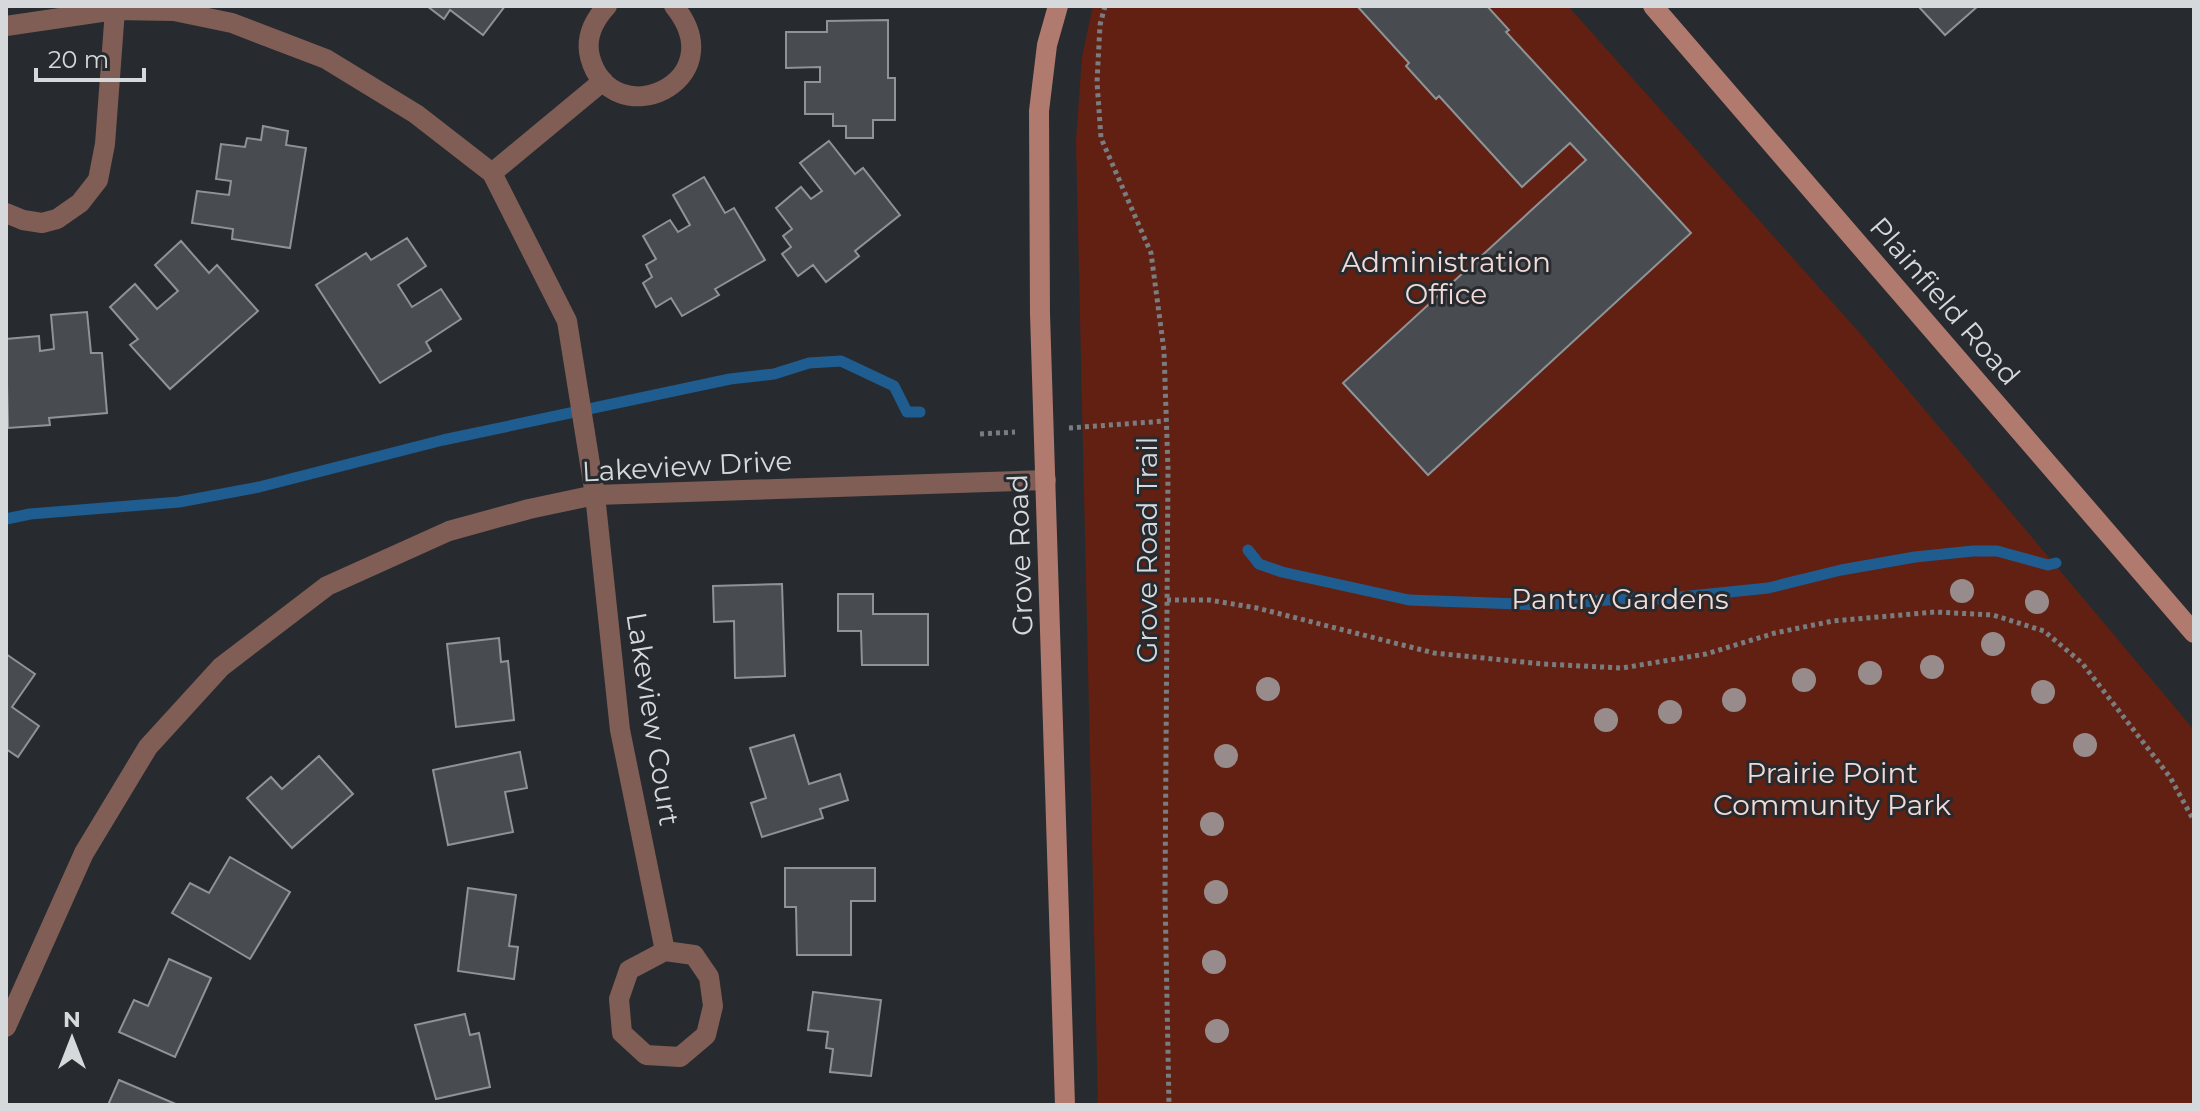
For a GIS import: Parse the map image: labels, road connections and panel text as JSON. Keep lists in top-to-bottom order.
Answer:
{
  "streets": {
    "street": [
      "Plainfield Road",
      "Lakeview Drive",
      "Grove Road",
      "Lakeview Court"
    ],
    "path": ["Grove Road Trail"]
  },
  "crossings": [
    ["Lakeview Drive", "Grove Road"],
    ["Lakeview Drive", "Lakeview Court"]
  ],
  "parks": ["Administration Office", "Pantry Gardens", "Prairie Point Community Park"],
  "scale_bar": "20 m",
  "north": "top"
}
